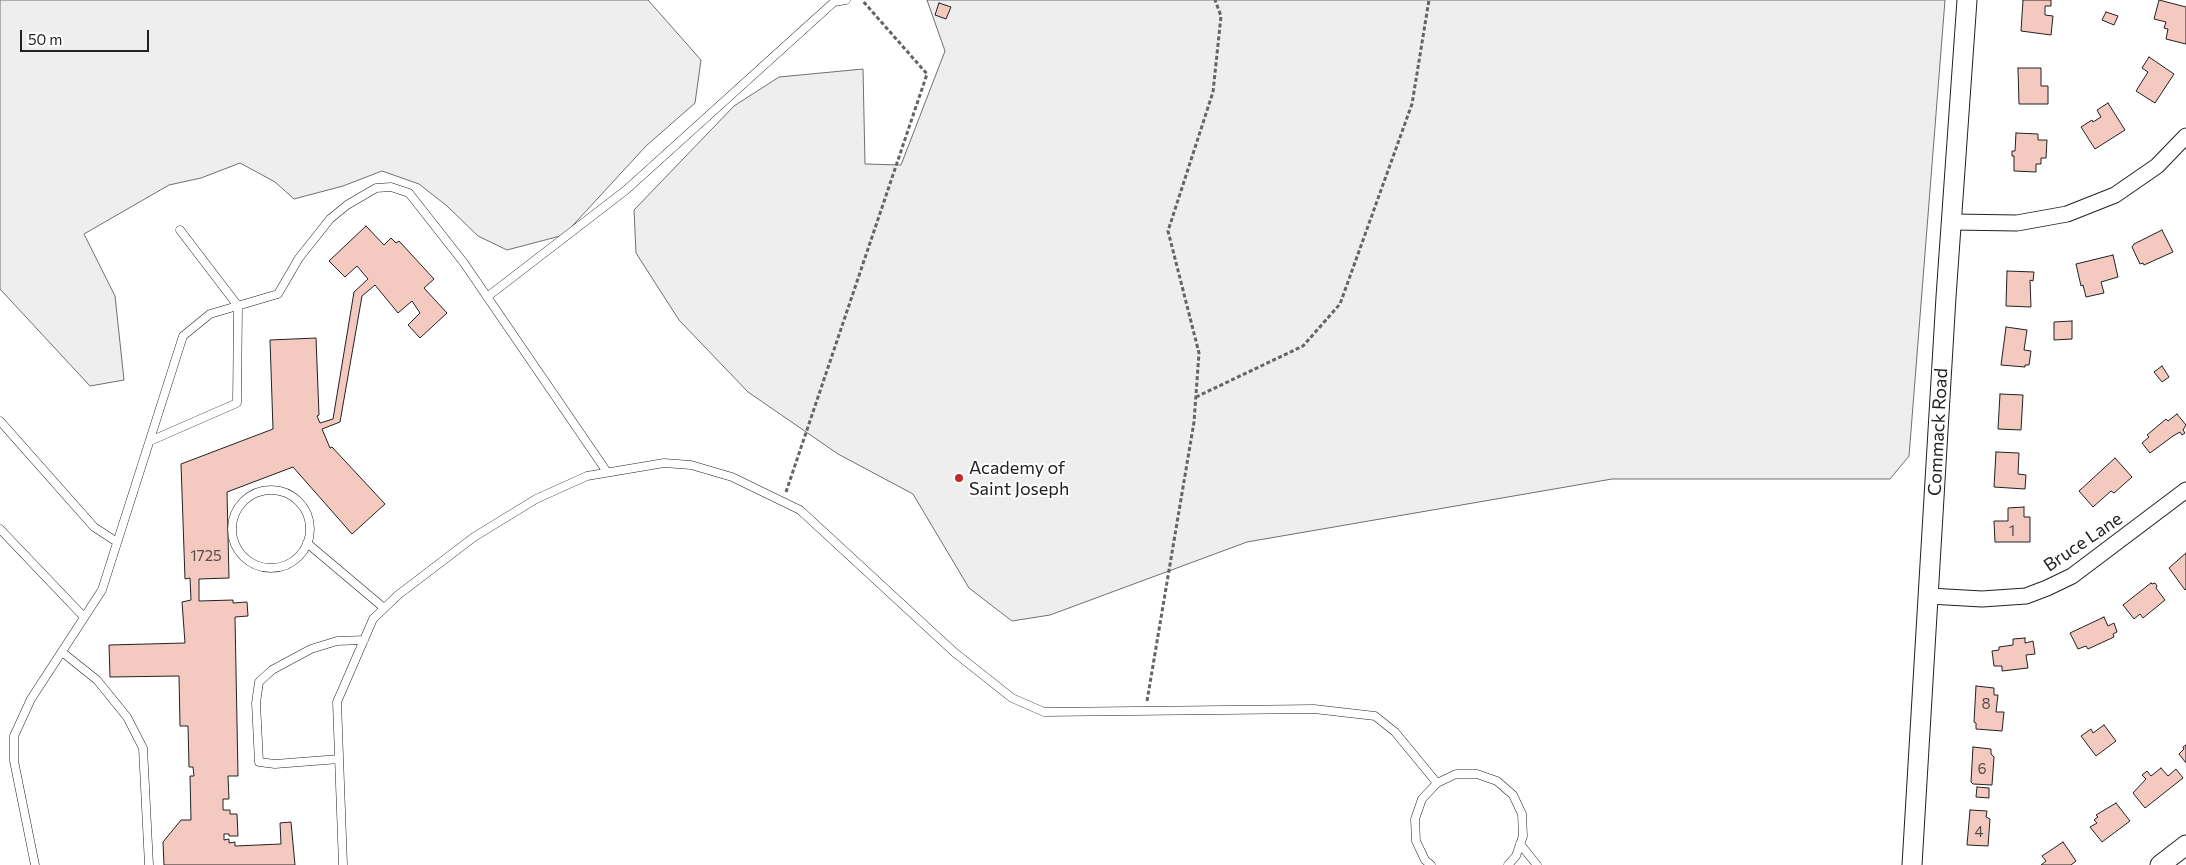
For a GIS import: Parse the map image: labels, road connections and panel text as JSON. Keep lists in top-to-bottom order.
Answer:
{
  "streets": {
    "street": ["Commack Road", "Bruce Lane"]
  },
  "crossings": [
    ["Commack Road", "Bruce Lane"]
  ],
  "places": ["Academy of Saint Joseph"],
  "house_numbers": [
    "1",
    "1725",
    "8",
    "6",
    "4"
  ],
  "scale_bar": "50 m"
}
